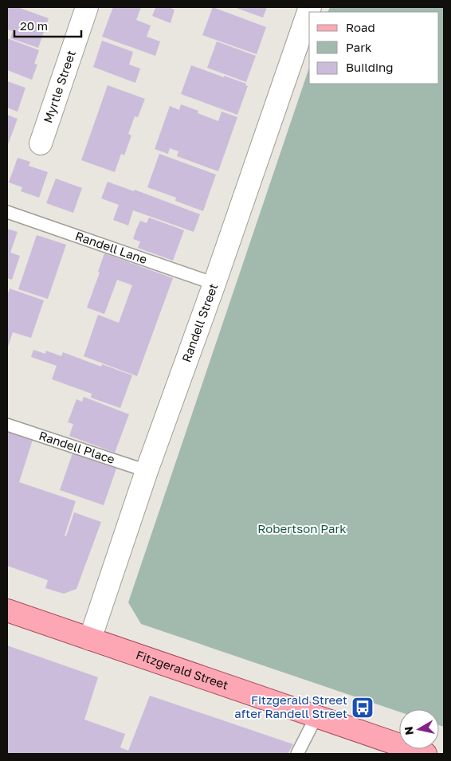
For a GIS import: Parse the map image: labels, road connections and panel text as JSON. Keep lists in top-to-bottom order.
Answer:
{
  "streets": {
    "main road": ["Fitzgerald Street"],
    "street": ["Myrtle Street", "Randell Street"],
    "lane": ["Randell Lane", "Randell Place"]
  },
  "crossings": [
    ["Randell Lane", "Randell Street"],
    ["Randell Street", "Randell Place"],
    ["Randell Street", "Fitzgerald Street"]
  ],
  "parks": ["Robertson Park"],
  "places": {
    "bus stop": ["Fitzgerald Street after Randell Street"]
  },
  "legend": ["Road", "Park", "Building"],
  "scale_bar": "20 m",
  "north": "left"
}
